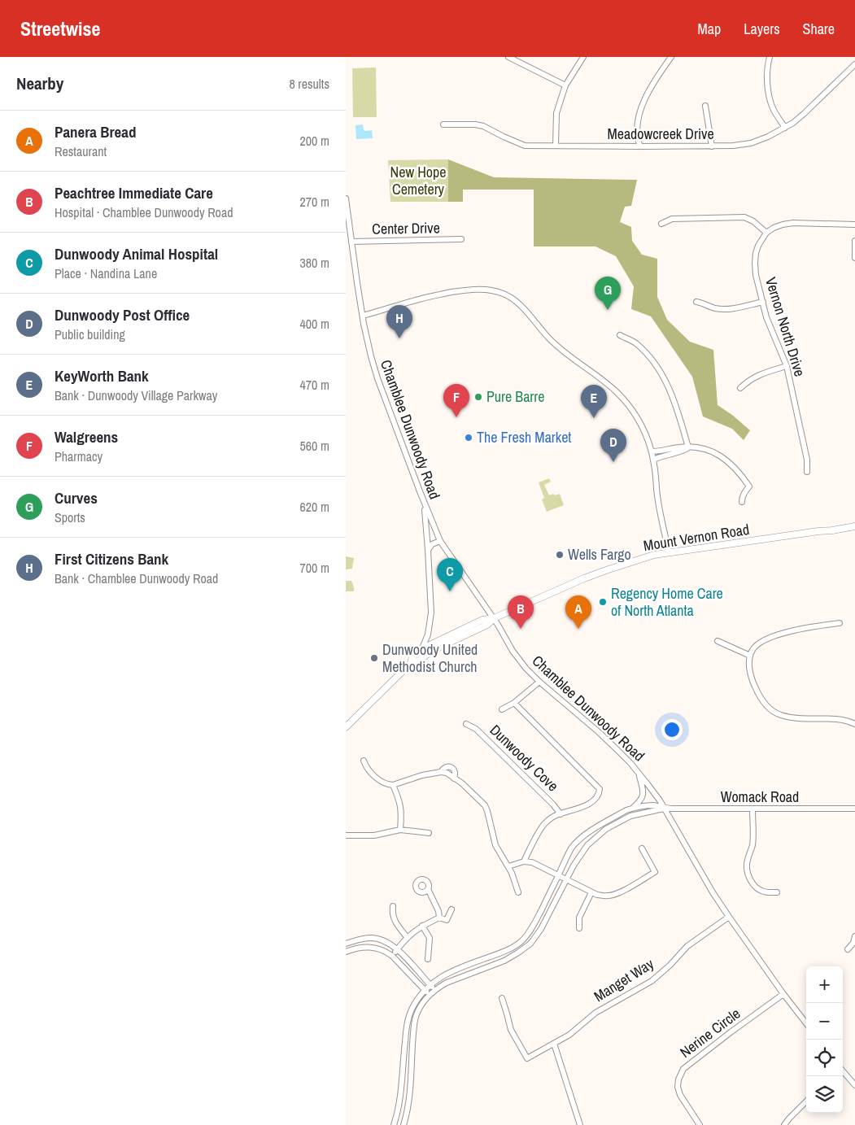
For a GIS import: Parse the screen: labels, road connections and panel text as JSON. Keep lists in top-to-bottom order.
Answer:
{
  "streets": {
    "main road": ["Mount Vernon Road"],
    "street": [
      "Meadowcreek Drive",
      "Center Drive",
      "Vernon North Drive",
      "Chamblee Dunwoody Road",
      "Dunwoody Cove",
      "Womack Road",
      "Manget Way",
      "Nerine Circle"
    ]
  },
  "crossings": [
    ["Center Drive", "Chamblee Dunwoody Road"],
    ["Chamblee Dunwoody Road", "Mount Vernon Road"],
    ["Chamblee Dunwoody Road", "Womack Road"],
    ["Chamblee Dunwoody Road", "Manget Way"],
    ["Chamblee Dunwoody Road", "Nerine Circle"]
  ],
  "parks": ["New Hope Cemetery"],
  "places": [
    "Pure Barre",
    "The Fresh Market",
    "Wells Fargo",
    "Regency Home Care of North Atlanta",
    "Dunwoody United Methodist Church"
  ],
  "page": {
    "header": "Streetwise",
    "nav": ["Map", "Layers", "Share"],
    "heading": ["Nearby", "8 results"],
    "list": [
      {
        "mark": "A",
        "name": "Panera Bread",
        "note": "Restaurant",
        "value": "200 m"
      },
      {
        "mark": "B",
        "name": "Peachtree Immediate Care",
        "note": "Hospital · Chamblee Dunwoody Road",
        "value": "270 m"
      },
      {
        "mark": "C",
        "name": "Dunwoody Animal Hospital",
        "note": "Place · Nandina Lane",
        "value": "380 m"
      },
      {
        "mark": "D",
        "name": "Dunwoody Post Office",
        "note": "Public building",
        "value": "400 m"
      },
      {
        "mark": "E",
        "name": "KeyWorth Bank",
        "note": "Bank · Dunwoody Village Parkway",
        "value": "470 m"
      },
      {
        "mark": "F",
        "name": "Walgreens",
        "note": "Pharmacy",
        "value": "560 m"
      },
      {
        "mark": "G",
        "name": "Curves",
        "note": "Sports",
        "value": "620 m"
      },
      {
        "mark": "H",
        "name": "First Citizens Bank",
        "note": "Bank · Chamblee Dunwoody Road",
        "value": "700 m"
      }
    ],
    "pins": [
      "G",
      "H",
      "F",
      "E",
      "D",
      "C",
      "A",
      "B"
    ],
    "map_buttons": ["+", "−"]
  }
}
